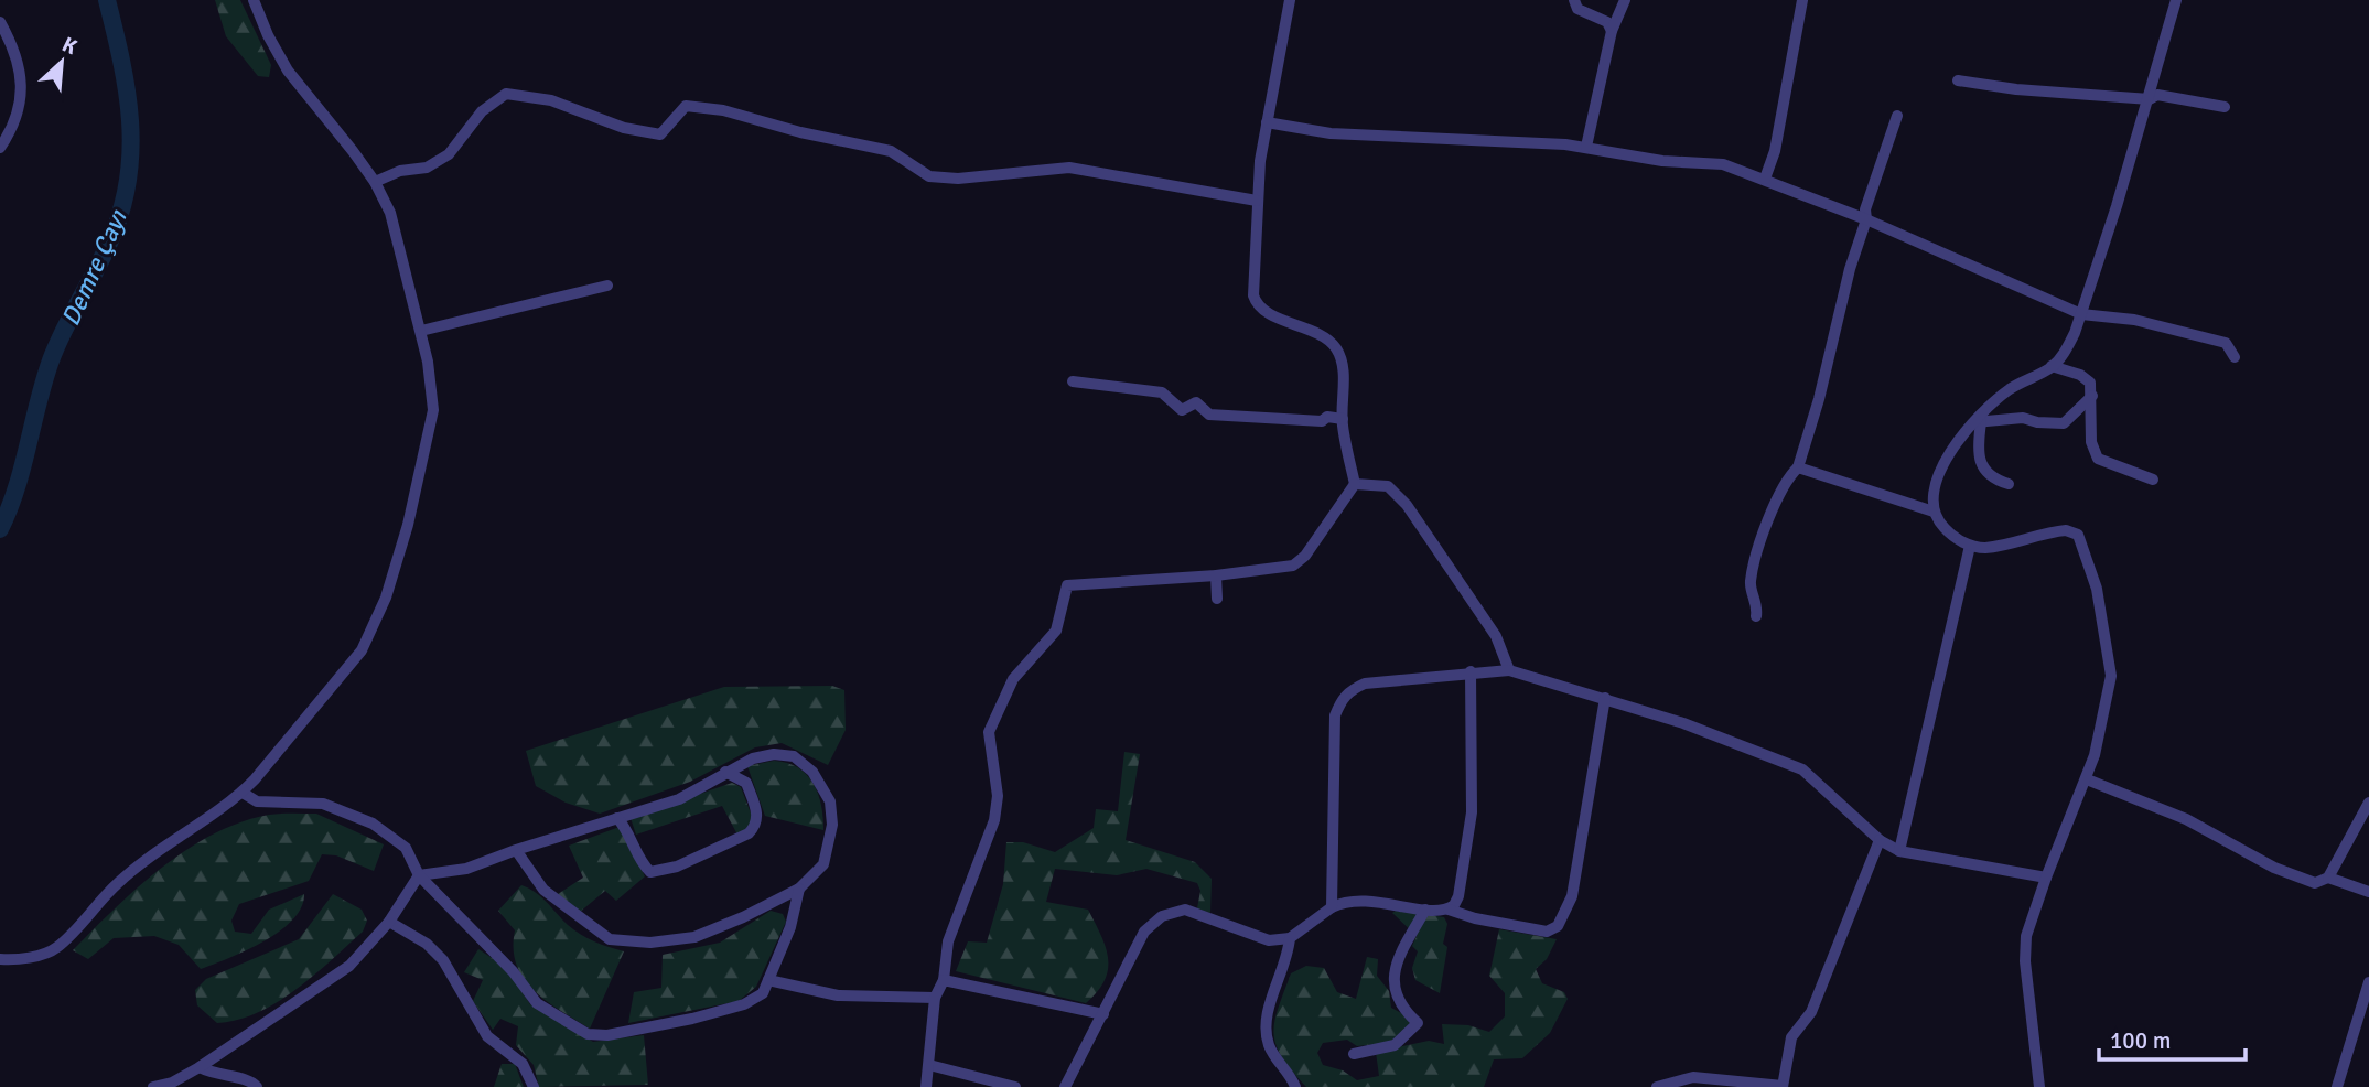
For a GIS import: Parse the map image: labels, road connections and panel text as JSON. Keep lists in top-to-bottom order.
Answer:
{
  "water": ["Demre Çayı"],
  "scale_bar": "100 m",
  "north": "top right"
}
